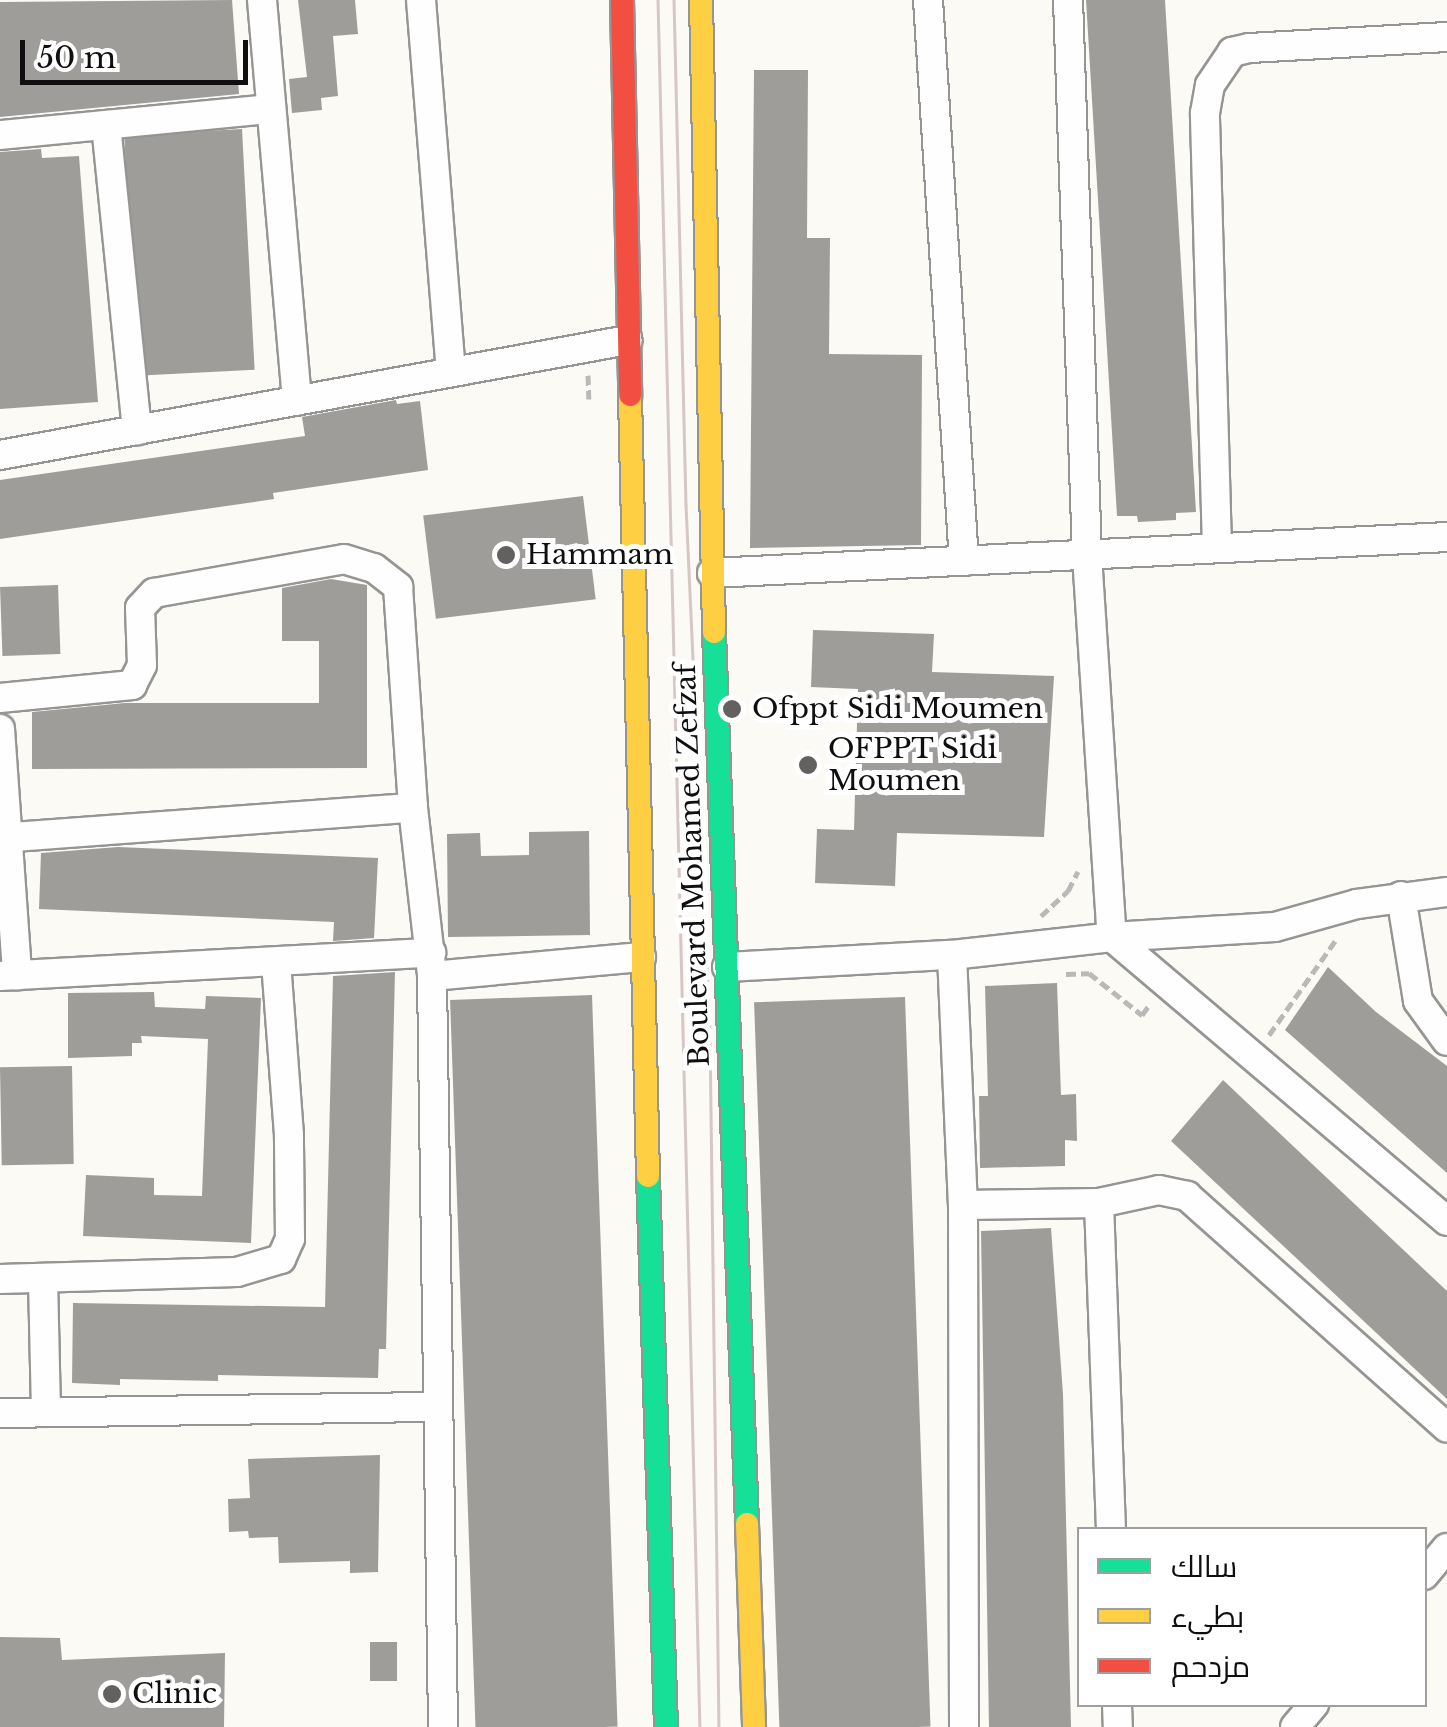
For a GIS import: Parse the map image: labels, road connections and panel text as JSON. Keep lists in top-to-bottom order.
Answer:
{
  "streets": {
    "main road": ["Boulevard Mohamed Zefzaf"]
  },
  "places": [
    "Hammam",
    "Ofppt Sidi Moumen",
    "OFPPT Sidi Moumen",
    "Clinic"
  ],
  "legend": ["سالك", "بطيء", "مزدحم"],
  "scale_bar": "50 m"
}
